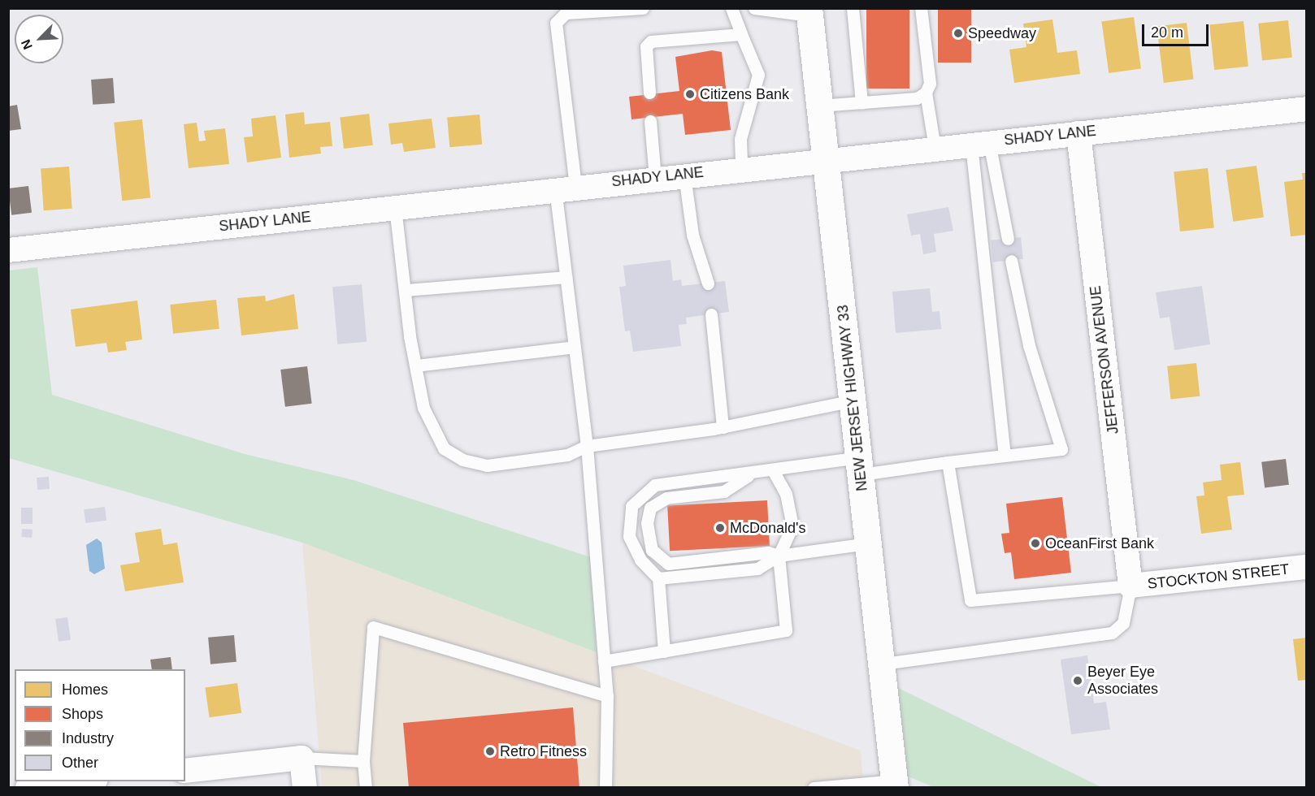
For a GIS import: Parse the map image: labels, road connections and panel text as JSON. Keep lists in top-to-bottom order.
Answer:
{
  "streets": {
    "main road": ["NEW JERSEY HIGHWAY 33"],
    "street": ["SHADY LANE", "JEFFERSON AVENUE", "STOCKTON STREET"]
  },
  "crossings": [
    ["SHADY LANE", "JEFFERSON AVENUE"],
    ["SHADY LANE", "NEW JERSEY HIGHWAY 33"],
    ["JEFFERSON AVENUE", "STOCKTON STREET"]
  ],
  "places": [
    "Speedway",
    "Citizens Bank",
    "McDonald's",
    "OceanFirst Bank",
    "Beyer Eye Associates",
    "Retro Fitness"
  ],
  "legend": [
    "Homes",
    "Shops",
    "Industry",
    "Other"
  ],
  "scale_bar": "20 m",
  "north": "bottom left"
}
